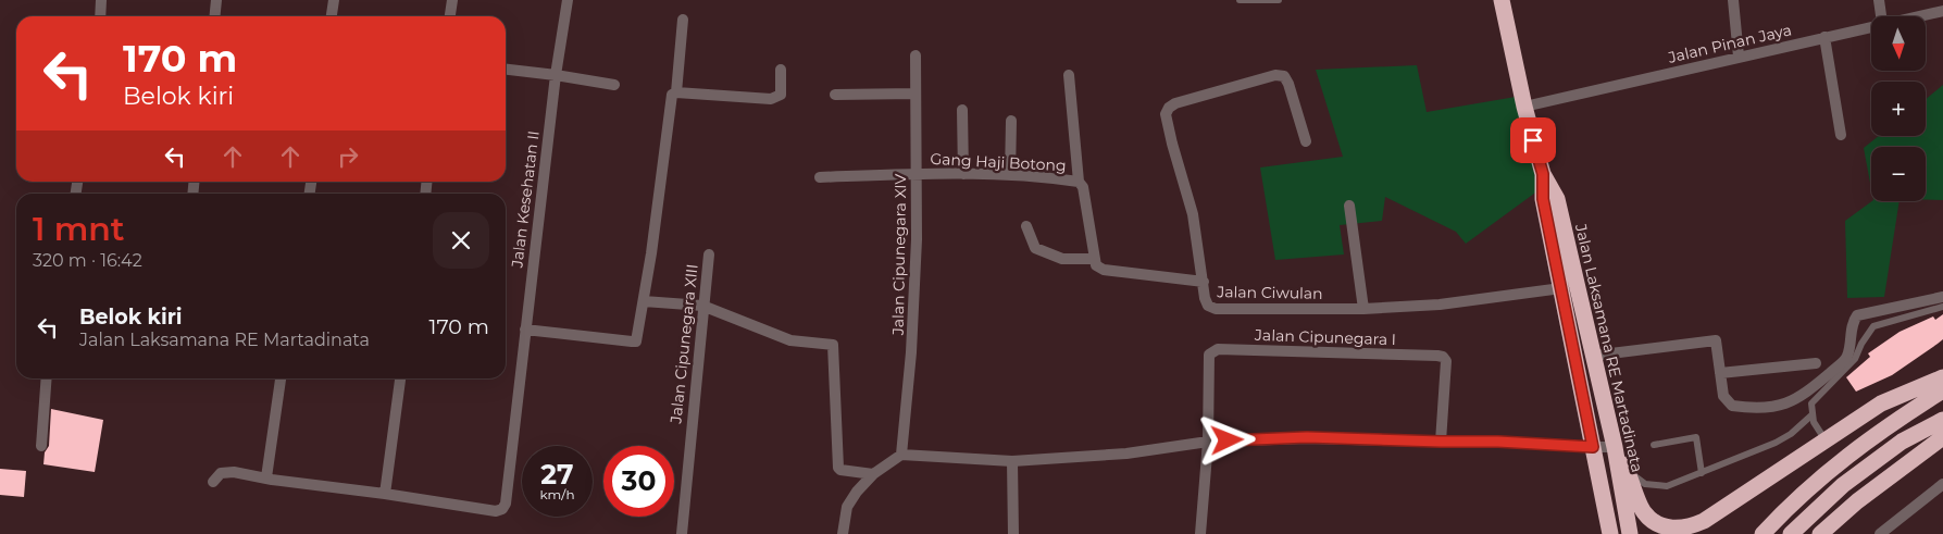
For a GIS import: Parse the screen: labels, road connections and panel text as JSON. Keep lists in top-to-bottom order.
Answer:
{
  "streets": {
    "highway": ["Jalan Laksamana RE Martadinata"],
    "street": [
      "Jalan Pinan Jaya",
      "Gang Haji Botong",
      "Jalan Kesehatan II",
      "Jalan Cipunegara XIV",
      "Jalan Ciwulan",
      "Jalan Cipunegara I",
      "Jalan Cipunegara XIII"
    ]
  },
  "crossings": [
    ["Jalan Pinan Jaya", "Jalan Laksamana RE Martadinata"],
    ["Gang Haji Botong", "Jalan Cipunegara XIV"],
    ["Jalan Ciwulan", "Jalan Laksamana RE Martadinata"]
  ],
  "north": "bottom",
  "page": {
    "map_buttons": ["+", "−"],
    "turn": ["170 m", "Belok kiri"],
    "heading": ["1 mnt", "320 m · 16:42"],
    "list": [
      {
        "name": "Belok kiri",
        "note": "Jalan Laksamana RE Martadinata",
        "value": "170 m"
      }
    ],
    "speed": "27 km/h",
    "limit": "30"
  }
}
